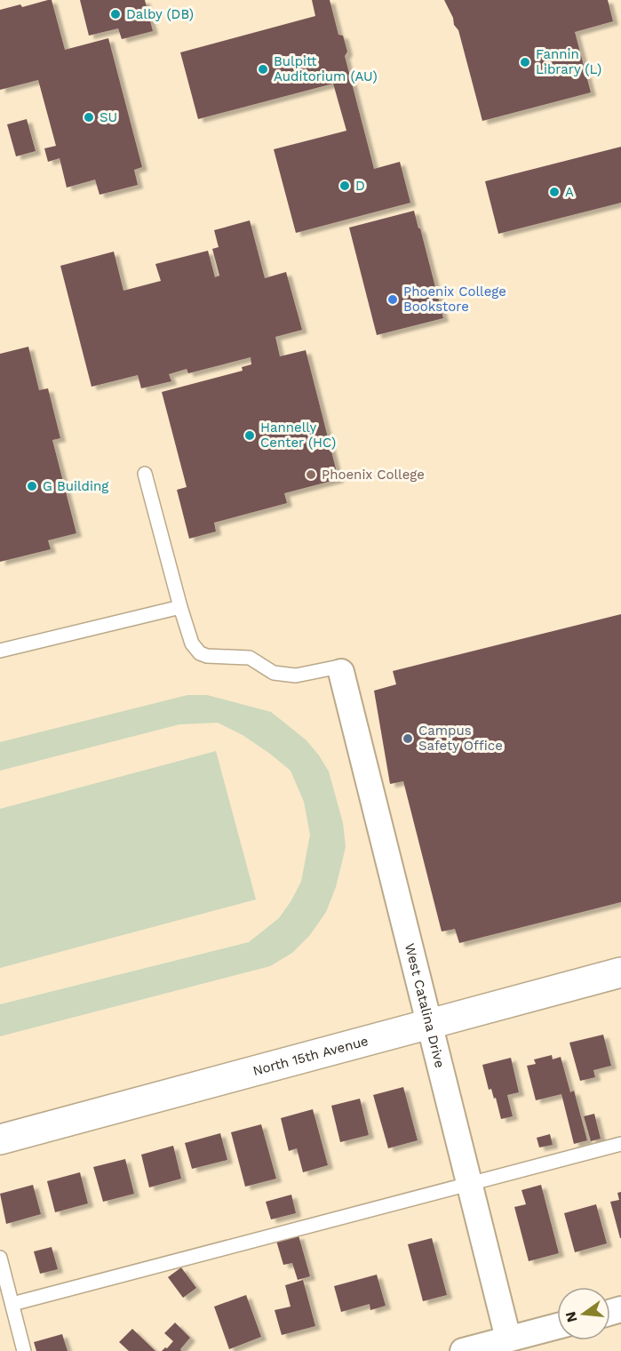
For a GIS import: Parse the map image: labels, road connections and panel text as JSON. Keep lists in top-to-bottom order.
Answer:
{
  "streets": {
    "street": ["West Catalina Drive", "North 15th Avenue"]
  },
  "crossings": [
    ["West Catalina Drive", "North 15th Avenue"]
  ],
  "places": [
    "Dalby (DB)",
    "Fannin Library (L)",
    "Bulpitt Auditorium (AU)",
    "SU",
    "D",
    "A",
    "Phoenix College Bookstore",
    "Hannelly Center (HC)",
    "Phoenix College",
    "G Building",
    "Campus Safety Office"
  ],
  "north": "left"
}
